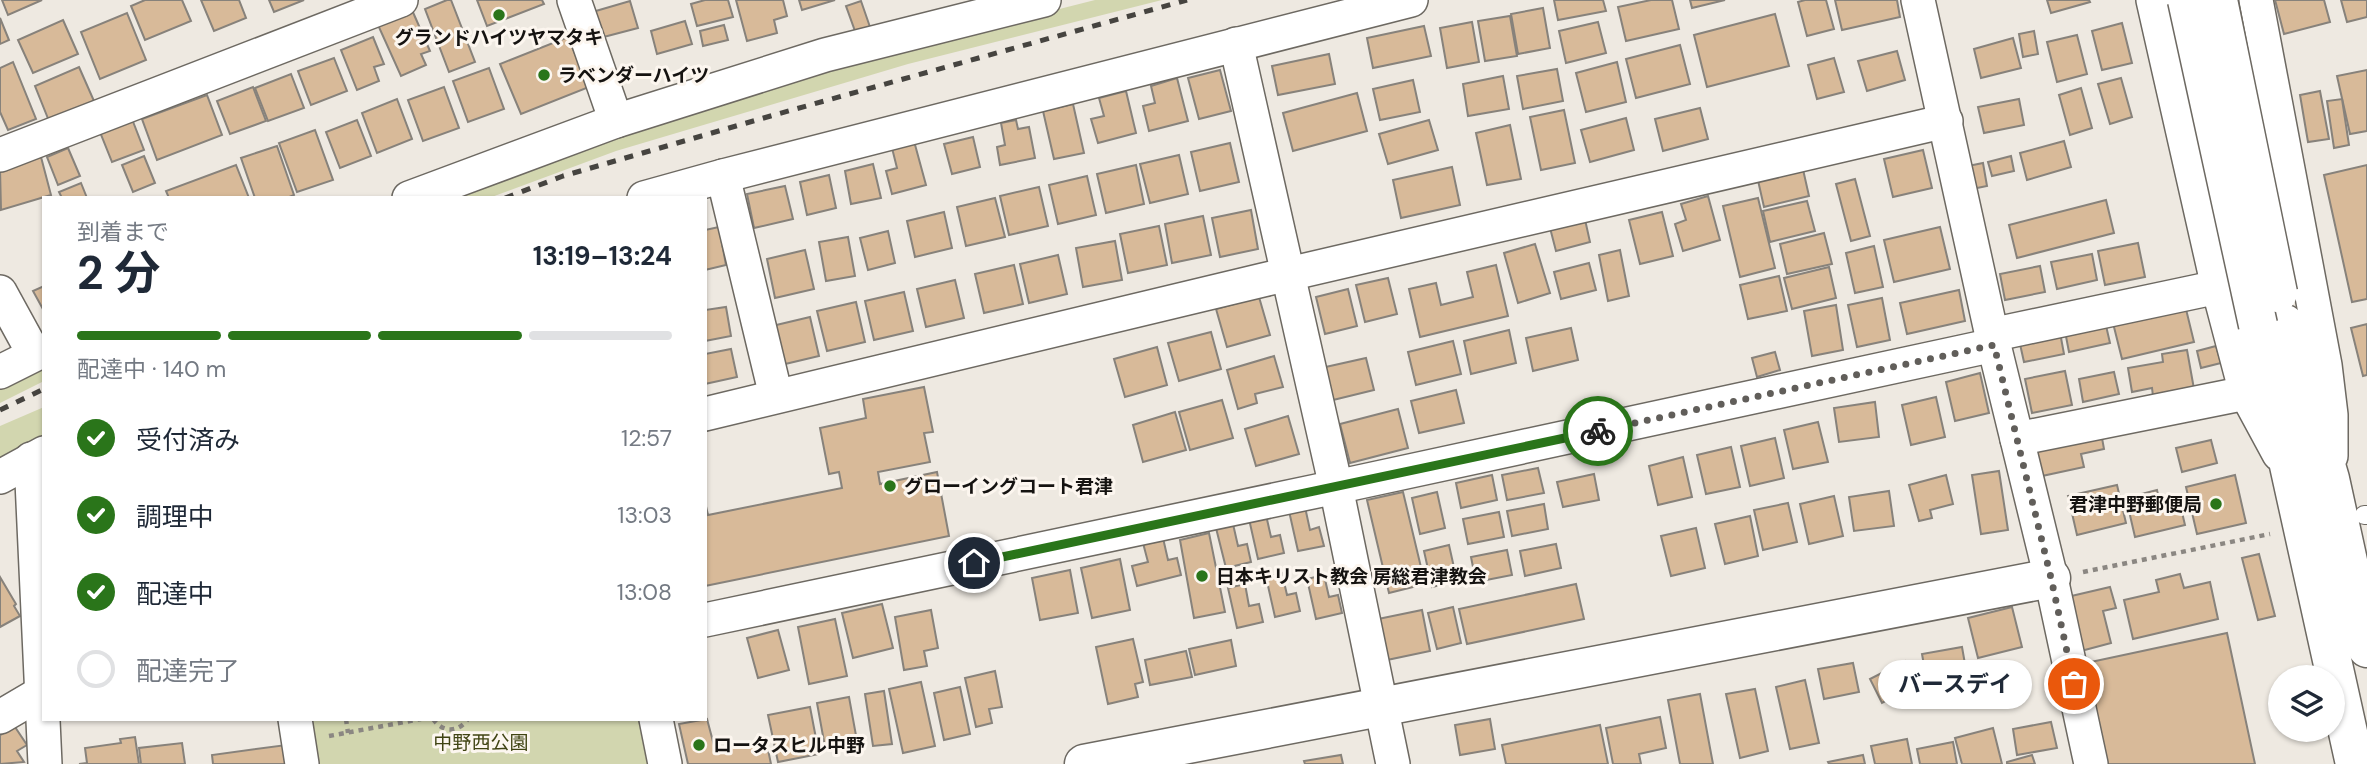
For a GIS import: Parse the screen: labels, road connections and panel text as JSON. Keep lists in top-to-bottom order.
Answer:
{
  "parks": ["中野西公園"],
  "places": [
    "グランドハイツヤマタキ",
    "ラベンダーハイツ",
    "グローイングコート君津",
    "君津中野郵便局",
    "日本キリスト教会 房総君津教会",
    "バースデイ",
    "ロータスヒル中野"
  ],
  "page": {
    "heading": ["2 分", "到着まで", "13:19–13:24"],
    "bar": "配達中 · 140 m",
    "list": [
      ["受付済み", "12:57"],
      ["調理中", "13:03"],
      ["配達中", "13:08"],
      "配達完了"
    ],
    "bubble": "バースデイ"
  }
}
